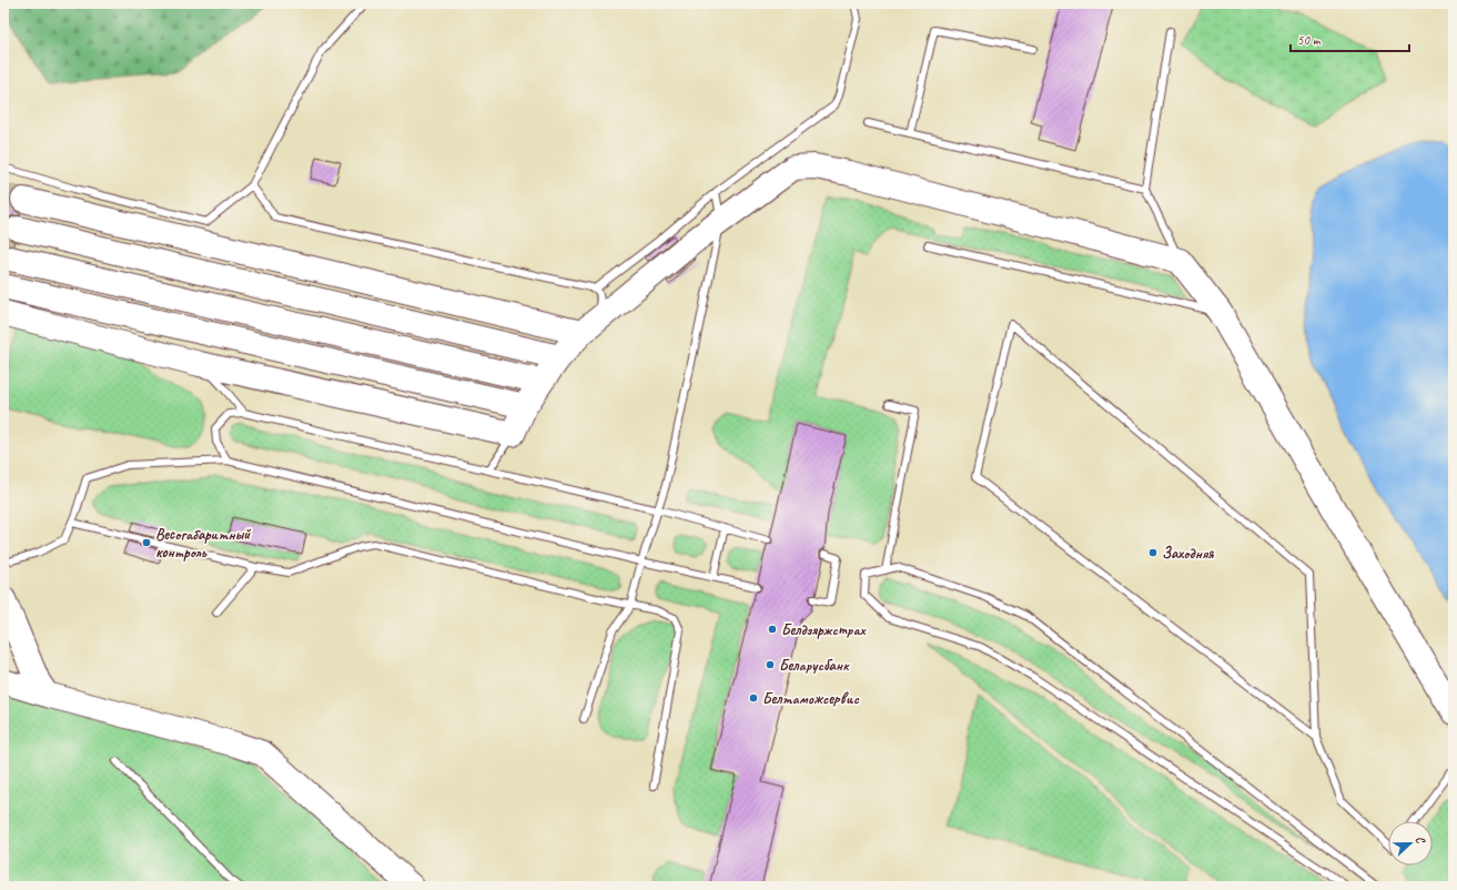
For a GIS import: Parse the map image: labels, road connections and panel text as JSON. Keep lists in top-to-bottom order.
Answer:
{
  "places": [
    "Весогабаритный контроль",
    "Заходняя",
    "Белдзяржстрах",
    "Беларусбанк",
    "Белтаможсервис"
  ],
  "scale_bar": "50 m",
  "north": "right"
}
